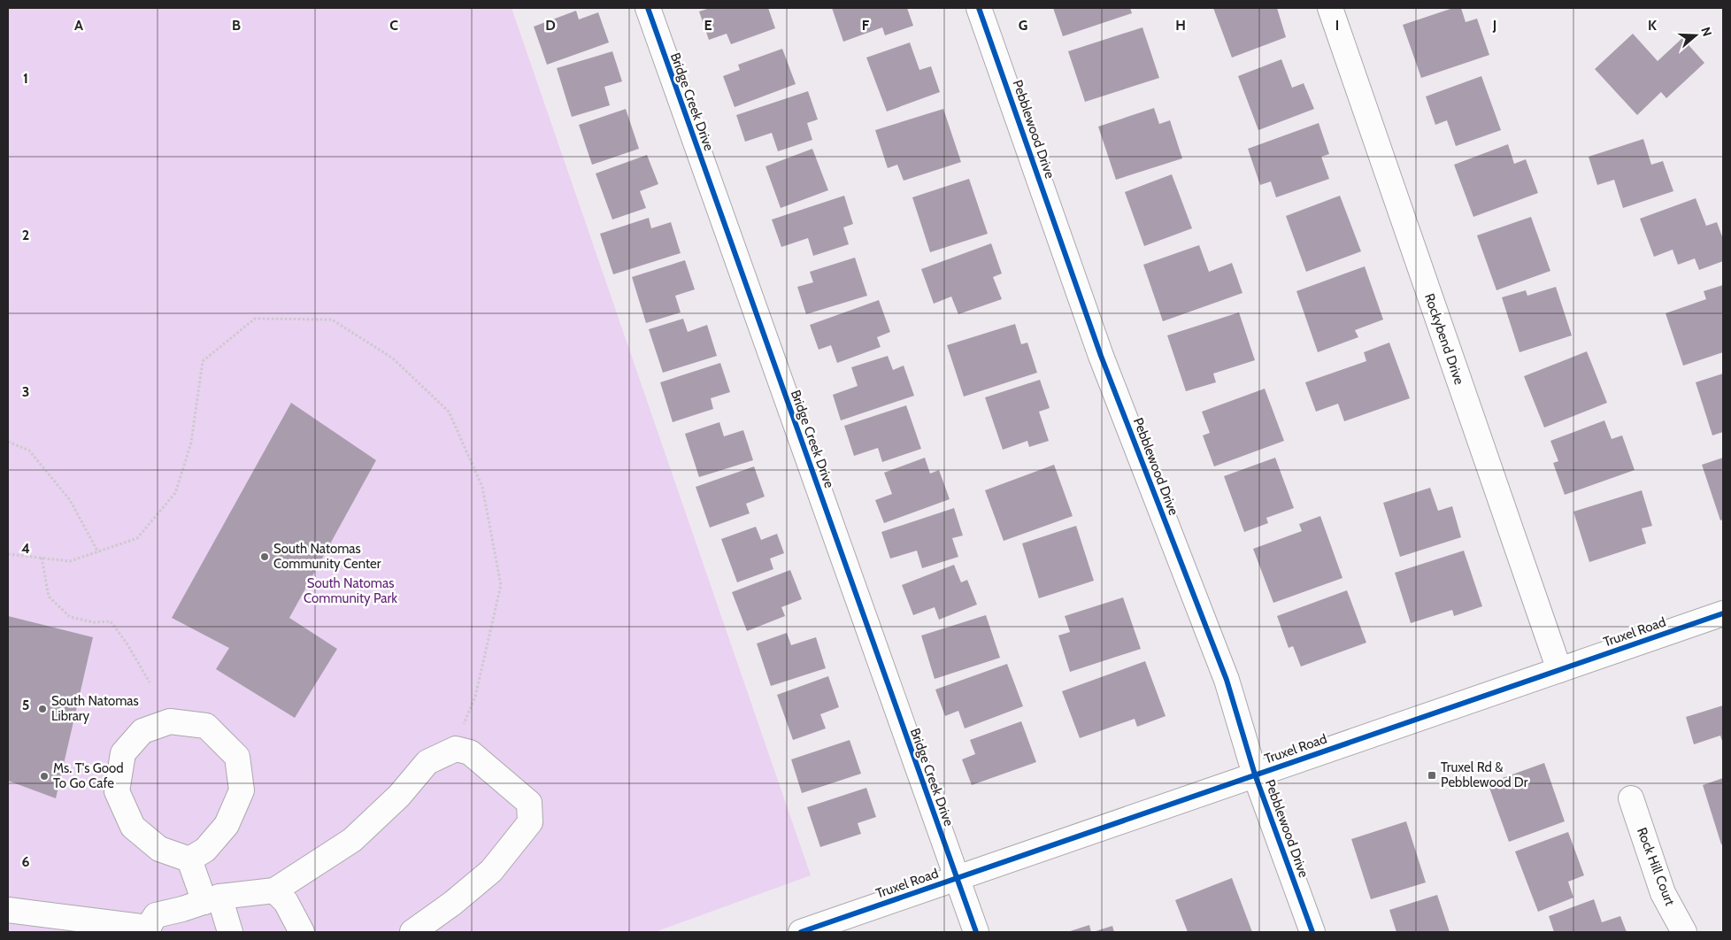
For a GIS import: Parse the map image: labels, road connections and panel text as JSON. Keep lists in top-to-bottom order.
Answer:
{
  "streets": {
    "street": [
      "Bridge Creek Drive",
      "Pebblewood Drive",
      "Rockybend Drive",
      "Truxel Road",
      "Rock Hill Court"
    ]
  },
  "crossings": [
    ["Bridge Creek Drive", "Truxel Road"],
    ["Pebblewood Drive", "Truxel Road"],
    ["Rockybend Drive", "Truxel Road"]
  ],
  "parks": ["South Natomas Community Park"],
  "places": {
    "other": ["South Natomas Community Center", "South Natomas Library", "Ms. T's Good To Go Cafe"],
    "transit": ["Truxel Rd & Pebblewood Dr"]
  },
  "north": "right",
  "grid": {
    "columns": [
      "A",
      "B",
      "C",
      "D",
      "E",
      "F",
      "G",
      "H",
      "I",
      "J",
      "K"
    ],
    "rows": [
      "1",
      "2",
      "3",
      "4",
      "5",
      "6"
    ]
  }
}
